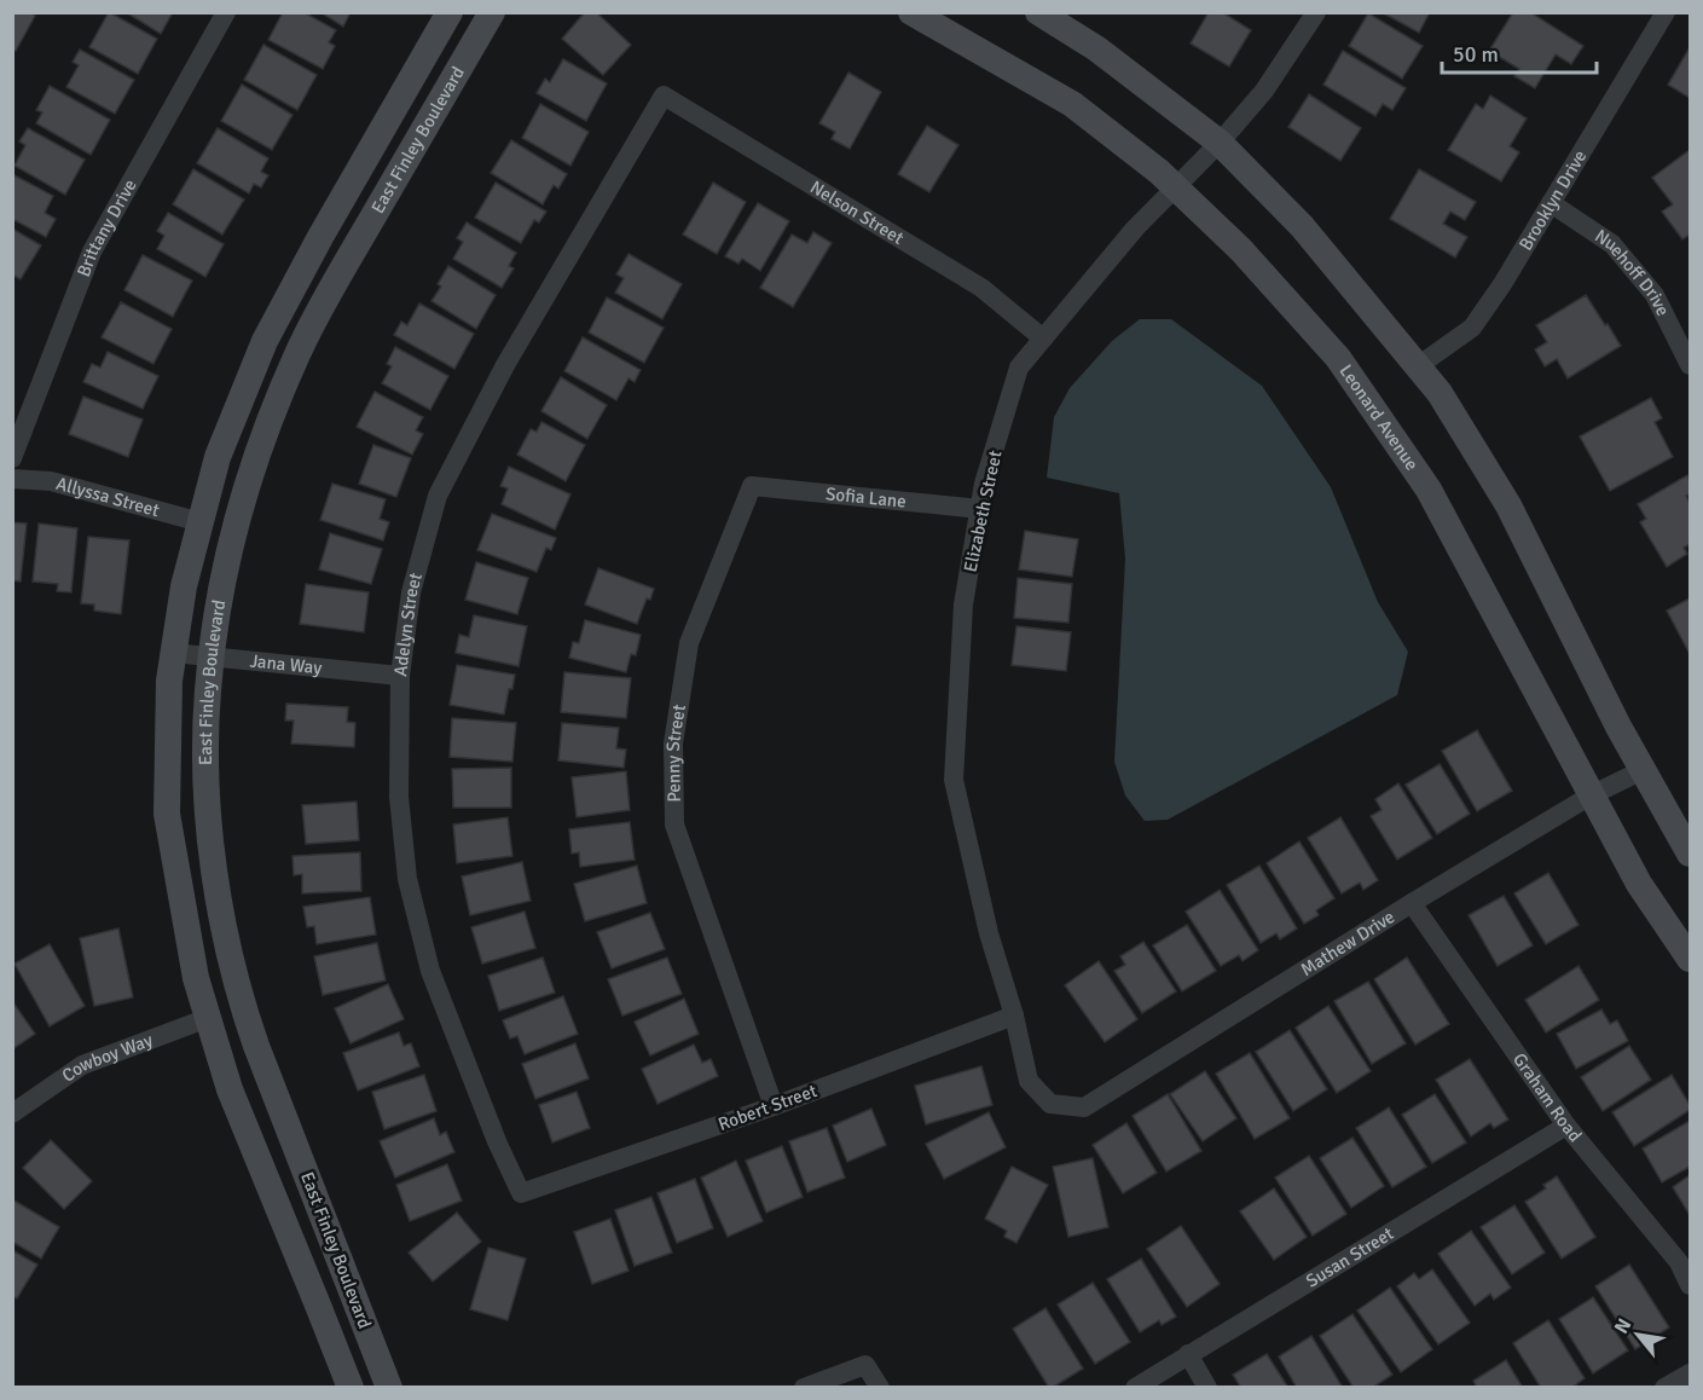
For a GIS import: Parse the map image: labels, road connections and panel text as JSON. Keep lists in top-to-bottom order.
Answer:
{
  "streets": {
    "street": [
      "East Finley Boulevard",
      "Brooklyn Drive",
      "Nelson Street",
      "Brittany Drive",
      "Nuehoff Drive",
      "Leonard Avenue",
      "Allyssa Street",
      "Sofia Lane",
      "Elizabeth Street",
      "Adelyn Street",
      "Jana Way",
      "Penny Street",
      "Mathew Drive",
      "Cowboy Way",
      "Graham Road",
      "Robert Street",
      "Susan Street"
    ]
  },
  "crossings": [
    ["East Finley Boulevard", "Allyssa Street"],
    ["East Finley Boulevard", "Jana Way"],
    ["East Finley Boulevard", "Cowboy Way"],
    ["Brooklyn Drive", "Nuehoff Drive"],
    ["Nelson Street", "Elizabeth Street"],
    ["Nelson Street", "Adelyn Street"],
    ["Leonard Avenue", "Elizabeth Street"],
    ["Leonard Avenue", "Mathew Drive"],
    ["Sofia Lane", "Elizabeth Street"],
    ["Sofia Lane", "Penny Street"],
    ["Elizabeth Street", "Mathew Drive"],
    ["Elizabeth Street", "Robert Street"],
    ["Adelyn Street", "Jana Way"],
    ["Adelyn Street", "Robert Street"],
    ["Penny Street", "Robert Street"],
    ["Mathew Drive", "Graham Road"],
    ["Graham Road", "Susan Street"]
  ],
  "scale_bar": "50 m",
  "north": "top left"
}
